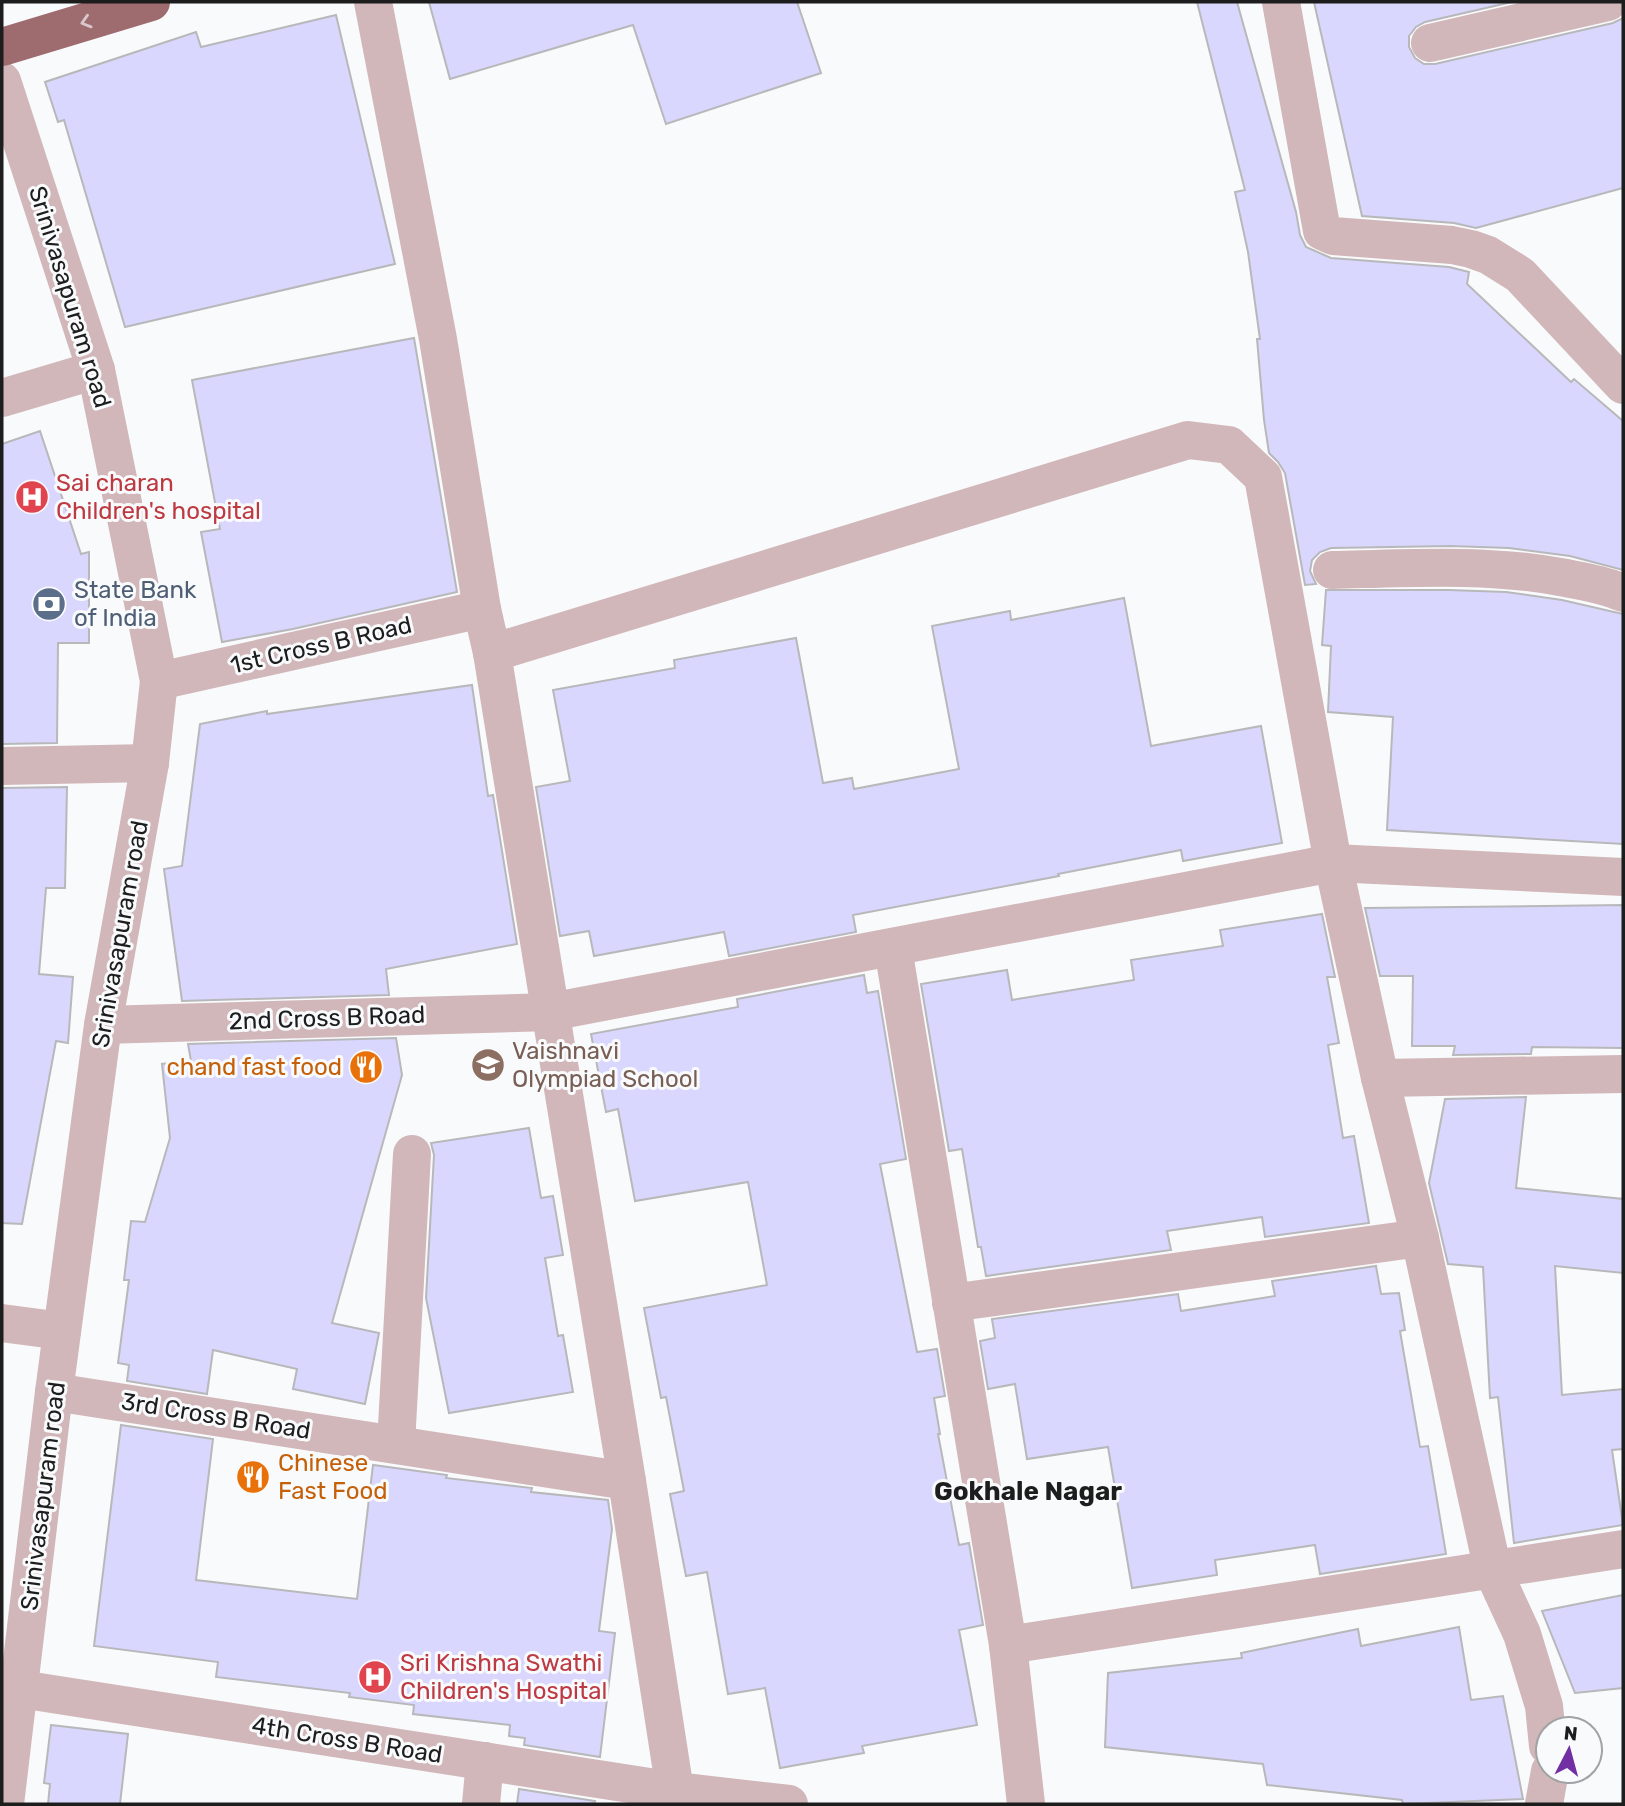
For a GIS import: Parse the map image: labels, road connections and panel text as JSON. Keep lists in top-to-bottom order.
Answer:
{
  "streets": {
    "street": [
      "Srinivasapuram road",
      "1st Cross B Road",
      "2nd Cross B Road",
      "3rd Cross B Road",
      "4th Cross B Road"
    ]
  },
  "crossings": [
    ["Srinivasapuram road", "1st Cross B Road"],
    ["Srinivasapuram road", "2nd Cross B Road"],
    ["Srinivasapuram road", "3rd Cross B Road"],
    ["Srinivasapuram road", "4th Cross B Road"]
  ],
  "districts": ["Gokhale Nagar"],
  "places": {
    "hospital": ["Sai charan Children's hospital", "Sri Krishna Swathi Children's Hospital"],
    "bank": ["State Bank of India"],
    "school or university": ["Vaishnavi Olympiad School"],
    "restaurant": ["chand fast food", "Chinese Fast Food"]
  },
  "north": "top"
}
